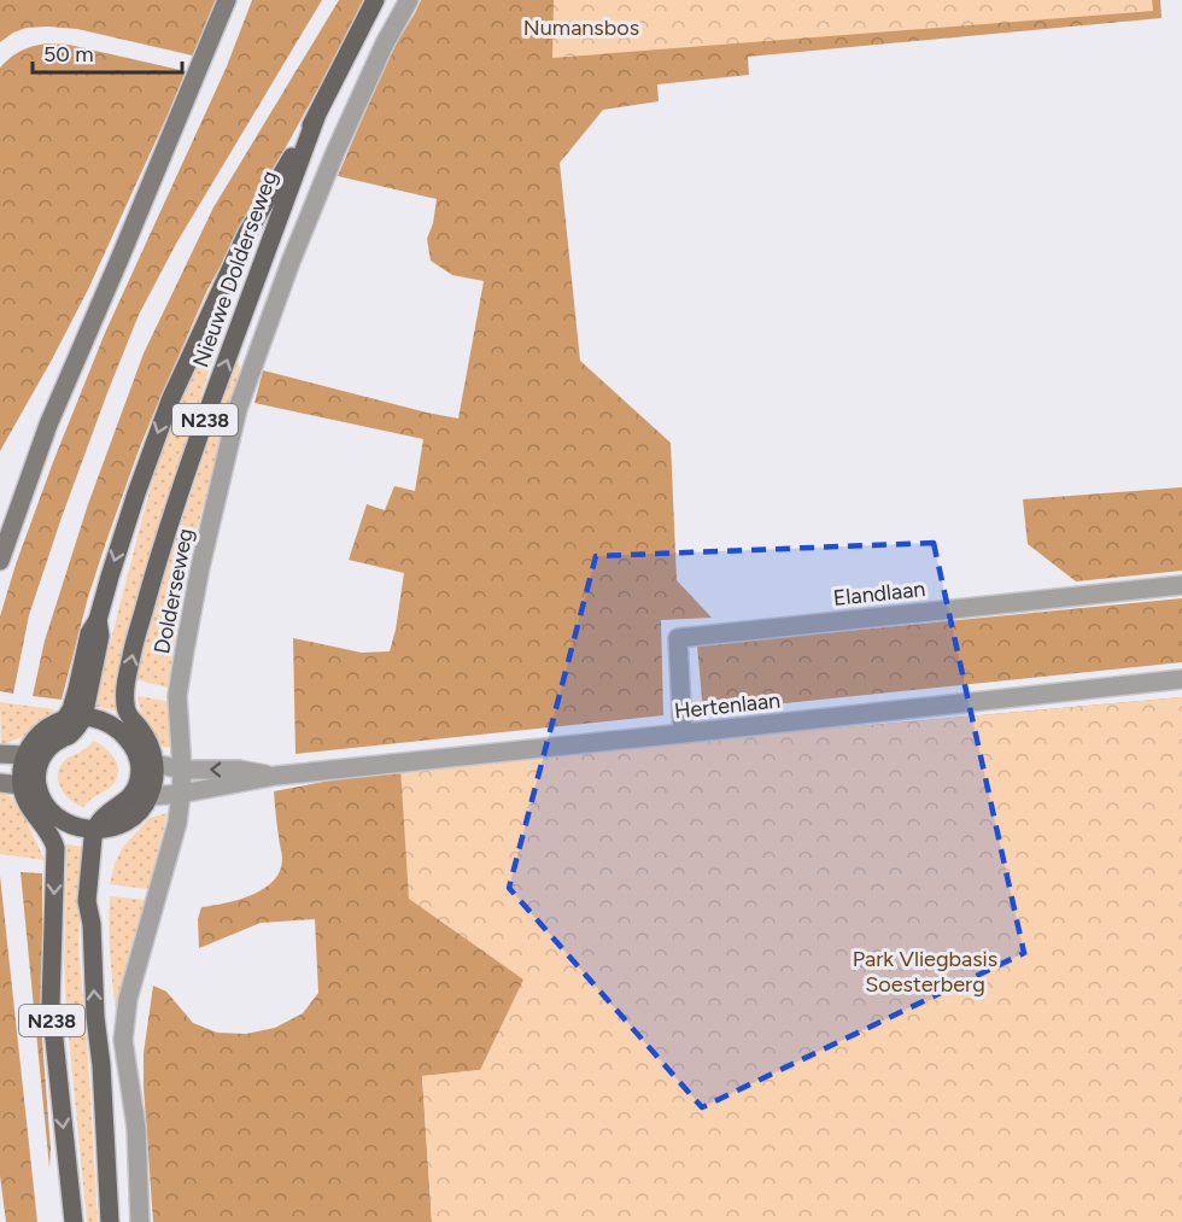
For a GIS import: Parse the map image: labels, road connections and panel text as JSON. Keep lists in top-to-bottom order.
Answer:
{
  "streets": {
    "main road": ["Nieuwe Dolderseweg", "N238"],
    "street": ["Dolderseweg", "Elandlaan", "Hertenlaan"]
  },
  "crossings": [
    ["Nieuwe Dolderseweg", "N238"],
    ["Nieuwe Dolderseweg", "Hertenlaan"],
    ["Dolderseweg", "Hertenlaan"],
    ["Elandlaan", "Hertenlaan"]
  ],
  "parks": ["Numansbos", "Park Vliegbasis Soesterberg"],
  "scale_bar": "50 m"
}
